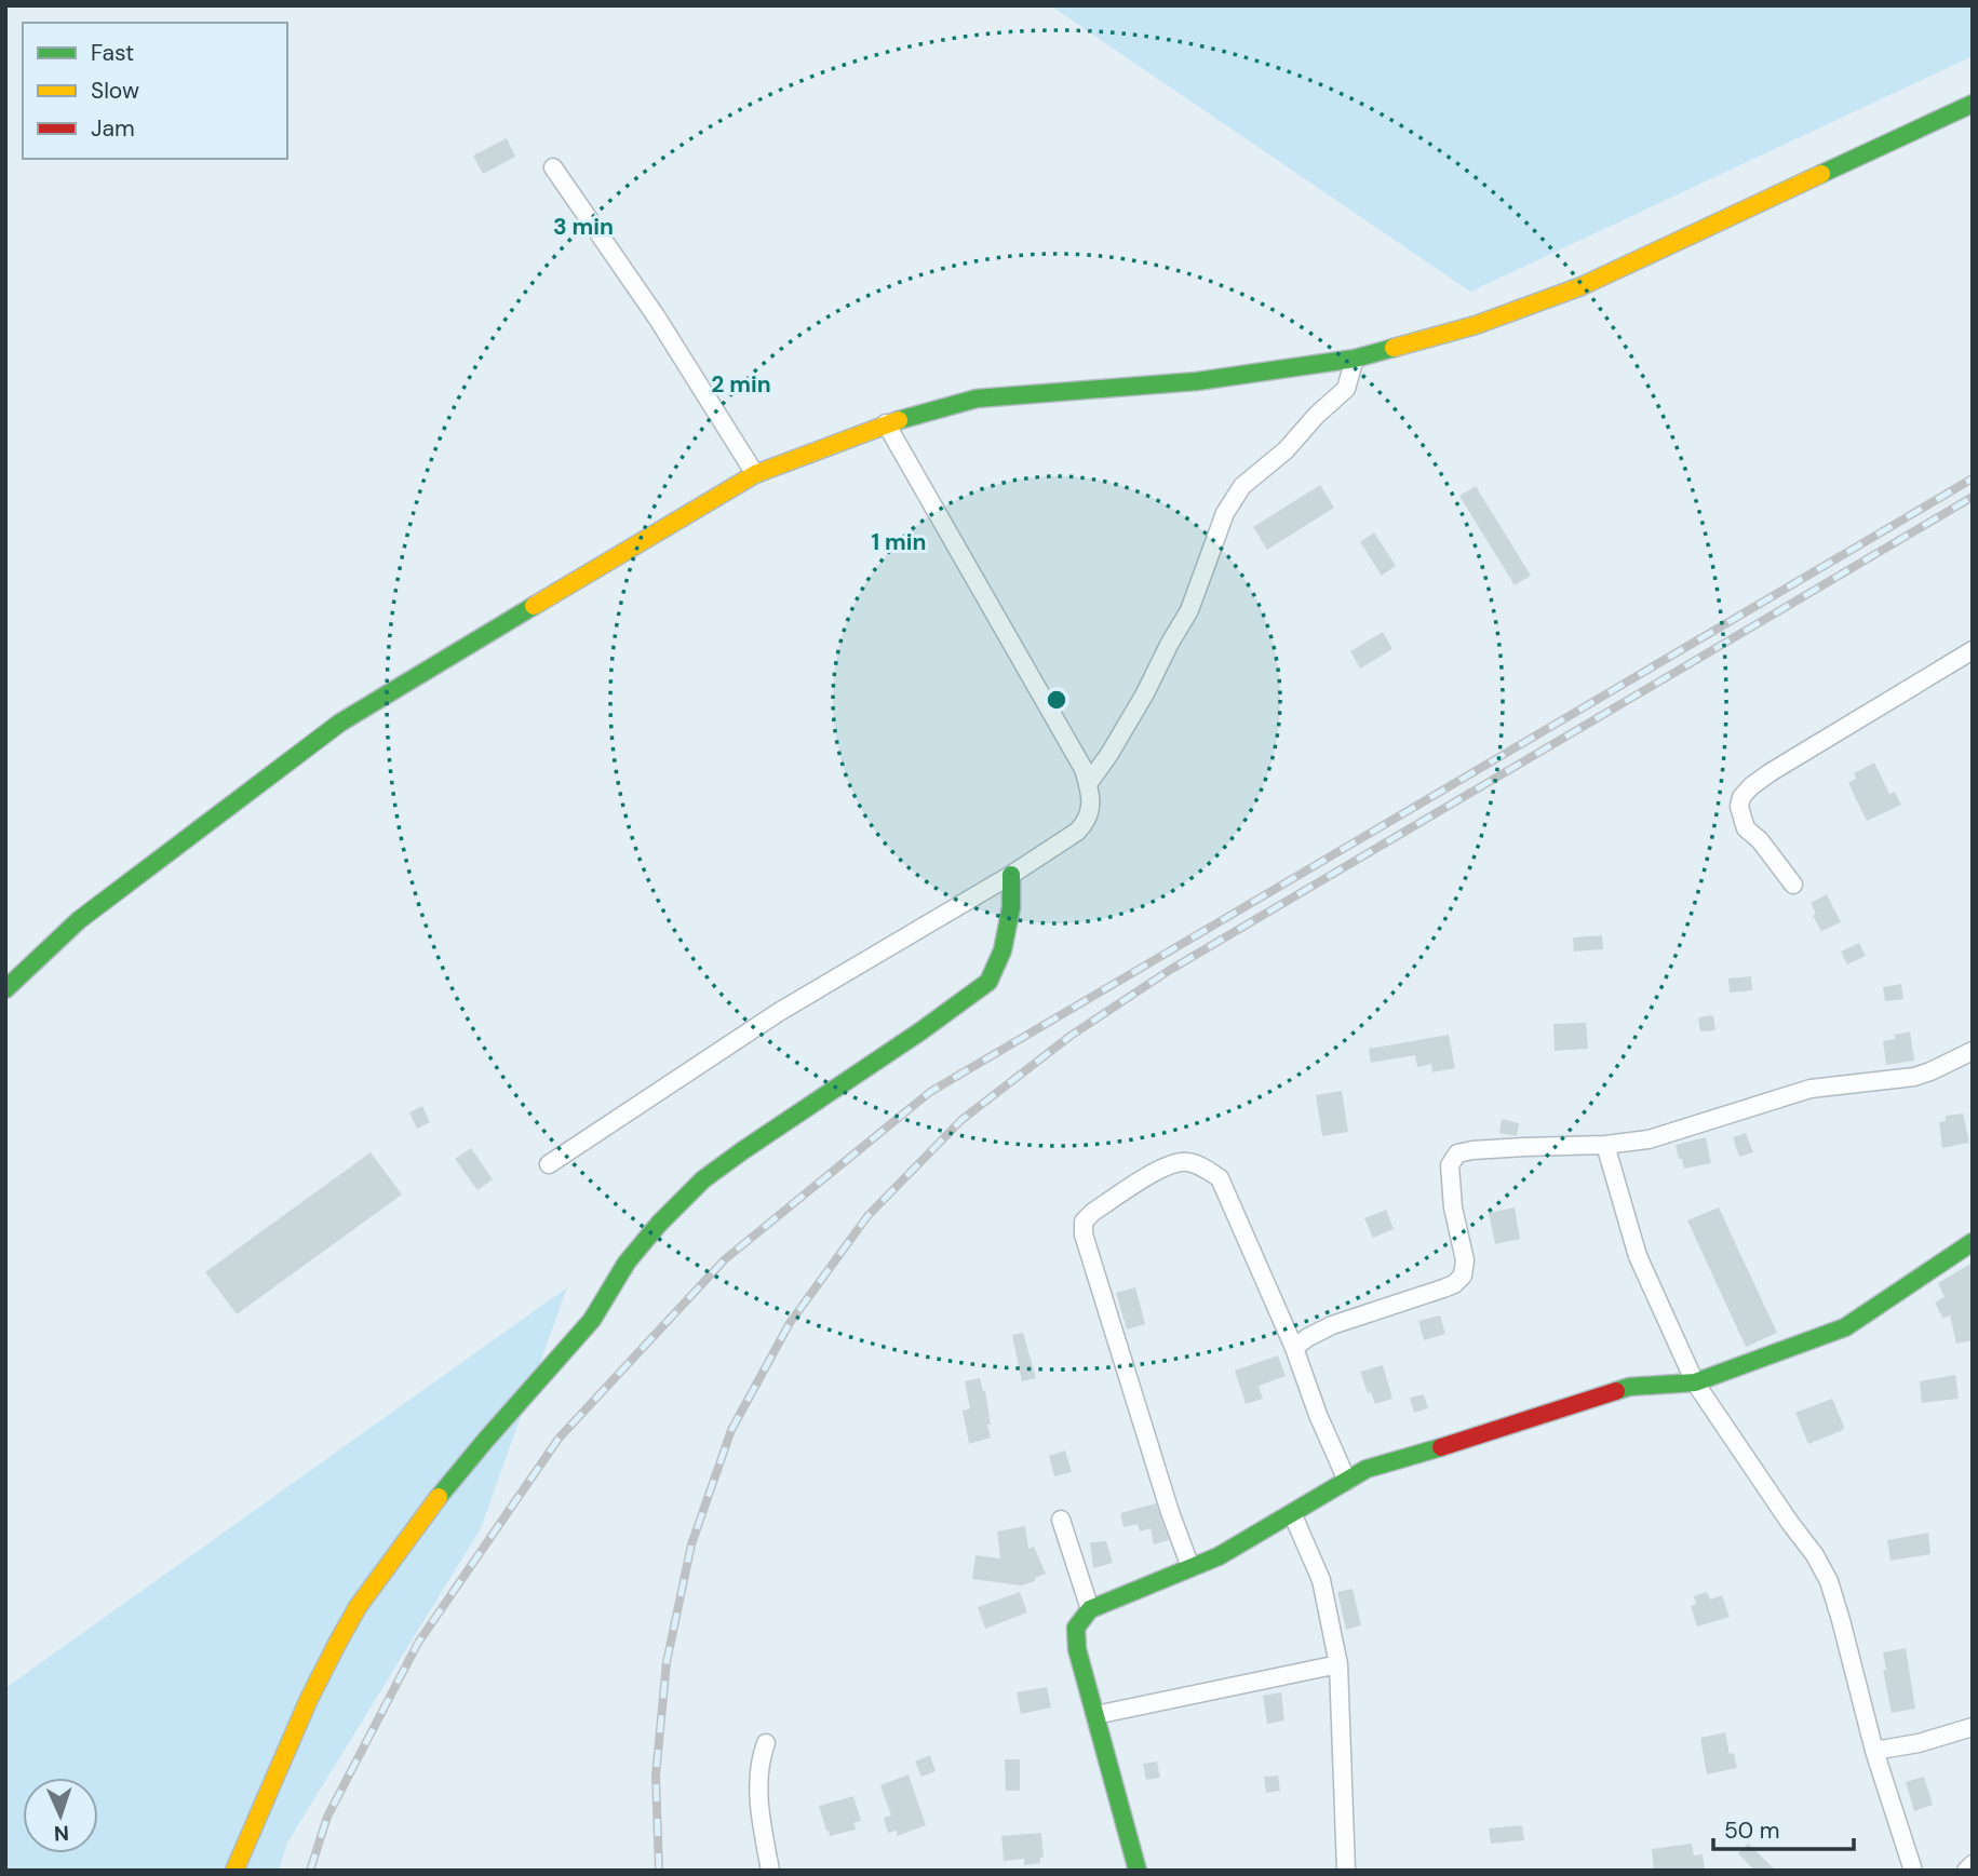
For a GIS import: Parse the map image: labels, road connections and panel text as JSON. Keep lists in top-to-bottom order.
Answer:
{
  "legend": ["Fast", "Slow", "Jam"],
  "scale_bar": "50 m",
  "north": "bottom",
  "rings": ["3 min", "2 min", "1 min"]
}
